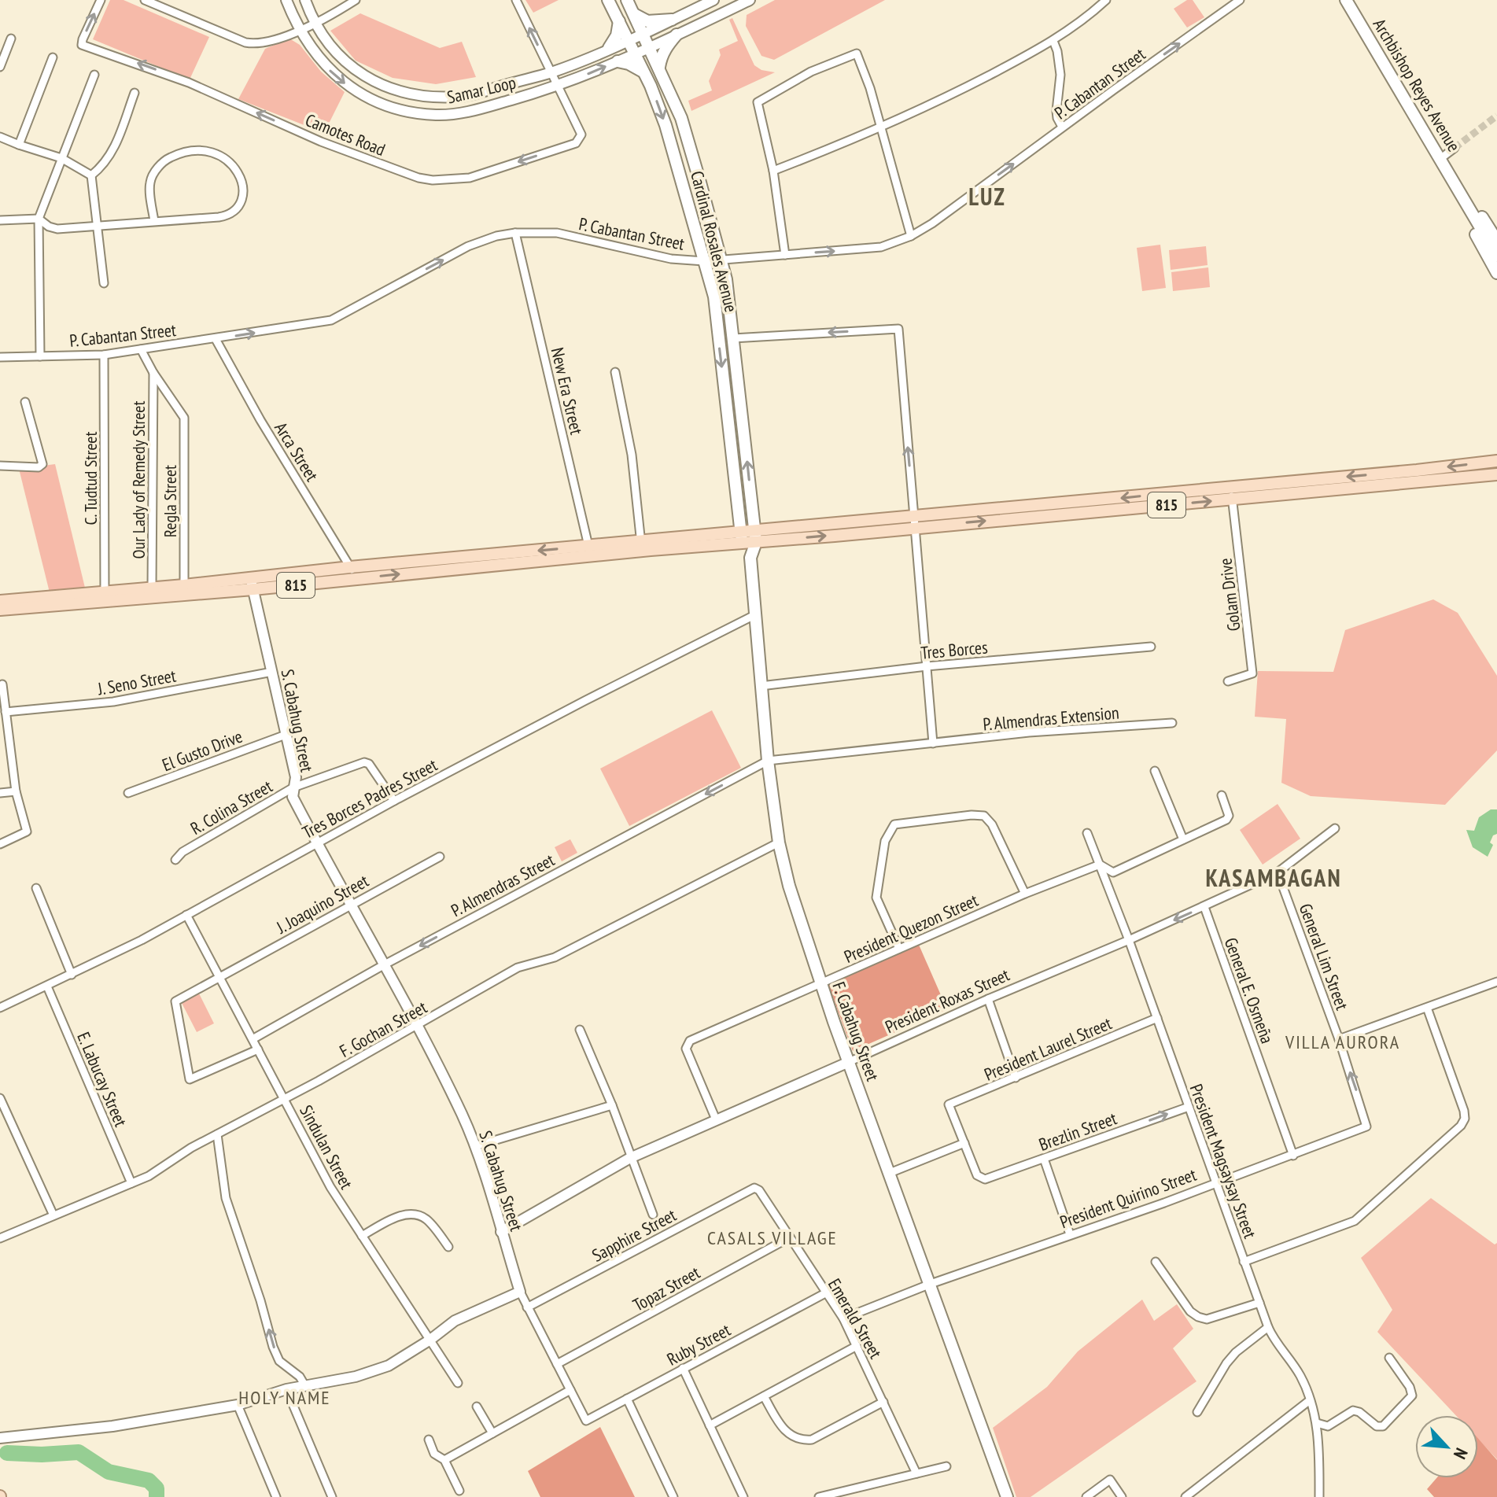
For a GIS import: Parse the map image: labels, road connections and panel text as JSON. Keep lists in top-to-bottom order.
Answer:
{
  "streets": {
    "main road": [
      "Archbishop Reyes Avenue",
      "Cardinal Rosales Avenue",
      "815",
      "F. Cabahug Street"
    ],
    "street": [
      "P. Cabantan Street",
      "Samar Loop",
      "Camotes Road",
      "New Era Street",
      "Arca Street",
      "C. Tudtud Street",
      "Our Lady of Remedy Street",
      "Regla Street",
      "Golam Drive",
      "Tres Borces",
      "J. Seno Street",
      "P. Almendras Extension",
      "S. Cabahug Street",
      "El Gusto Drive",
      "Tres Borces Padres Street",
      "R. Colina Street",
      "P. Almendras Street",
      "J. Joaquino Street",
      "President Quezon Street",
      "General Lim Street",
      "General E. Osmeña",
      "President Roxas Street",
      "F. Gochan Street",
      "President Laurel Street",
      "E. Labucay Street",
      "Brezlin Street",
      "Sindulan Street",
      "President Magsaysay Street",
      "President Quirino Street",
      "Sapphire Street",
      "Topaz Street",
      "Emerald Street",
      "Ruby Street"
    ]
  },
  "crossings": [
    ["P. Cabantan Street", "Cardinal Rosales Avenue"],
    ["P. Cabantan Street", "New Era Street"],
    ["P. Cabantan Street", "Arca Street"],
    ["P. Cabantan Street", "C. Tudtud Street"],
    ["Samar Loop", "Camotes Road"],
    ["Samar Loop", "Cardinal Rosales Avenue"],
    ["Cardinal Rosales Avenue", "815"],
    ["Cardinal Rosales Avenue", "F. Cabahug Street"],
    ["New Era Street", "815"],
    ["Arca Street", "815"],
    ["C. Tudtud Street", "815"],
    ["Our Lady of Remedy Street", "Regla Street"],
    ["Our Lady of Remedy Street", "815"],
    ["Regla Street", "815"],
    ["815", "Golam Drive"],
    ["815", "S. Cabahug Street"],
    ["815", "F. Cabahug Street"],
    ["Tres Borces", "F. Cabahug Street"],
    ["J. Seno Street", "S. Cabahug Street"],
    ["P. Almendras Extension", "P. Almendras Street"],
    ["P. Almendras Extension", "F. Cabahug Street"],
    ["S. Cabahug Street", "El Gusto Drive"],
    ["S. Cabahug Street", "Tres Borces Padres Street"],
    ["S. Cabahug Street", "R. Colina Street"],
    ["S. Cabahug Street", "P. Almendras Street"],
    ["S. Cabahug Street", "J. Joaquino Street"],
    ["S. Cabahug Street", "President Roxas Street"],
    ["S. Cabahug Street", "F. Gochan Street"],
    ["Tres Borces Padres Street", "R. Colina Street"],
    ["Tres Borces Padres Street", "F. Cabahug Street"],
    ["Tres Borces Padres Street", "E. Labucay Street"],
    ["Tres Borces Padres Street", "Sindulan Street"],
    ["P. Almendras Street", "F. Cabahug Street"],
    ["P. Almendras Street", "Sindulan Street"],
    ["J. Joaquino Street", "Sindulan Street"],
    ["President Quezon Street", "President Roxas Street"],
    ["President Quezon Street", "F. Cabahug Street"],
    ["President Quezon Street", "President Magsaysay Street"],
    ["General Lim Street", "President Roxas Street"],
    ["General Lim Street", "President Quirino Street"],
    ["General E. Osmeña", "President Roxas Street"],
    ["General E. Osmeña", "President Quirino Street"],
    ["President Roxas Street", "F. Cabahug Street"],
    ["President Roxas Street", "President Magsaysay Street"],
    ["F. Gochan Street", "F. Cabahug Street"],
    ["F. Gochan Street", "E. Labucay Street"],
    ["F. Gochan Street", "Sindulan Street"],
    ["F. Cabahug Street", "President Quirino Street"],
    ["President Laurel Street", "Brezlin Street"],
    ["President Laurel Street", "President Magsaysay Street"],
    ["Brezlin Street", "President Magsaysay Street"],
    ["President Magsaysay Street", "President Quirino Street"],
    ["President Quirino Street", "Emerald Street"],
    ["Sapphire Street", "Emerald Street"],
    ["Topaz Street", "Emerald Street"],
    ["Emerald Street", "Ruby Street"]
  ],
  "one_way": ["P. Cabantan Street", "P. Almendras Street", "Brezlin Street"],
  "districts": [
    "LUZ",
    "KASAMBAGAN",
    "VILLA AURORA",
    "CASALS VILLAGE",
    "HOLY NAME"
  ],
  "north": "bottom right"
}
